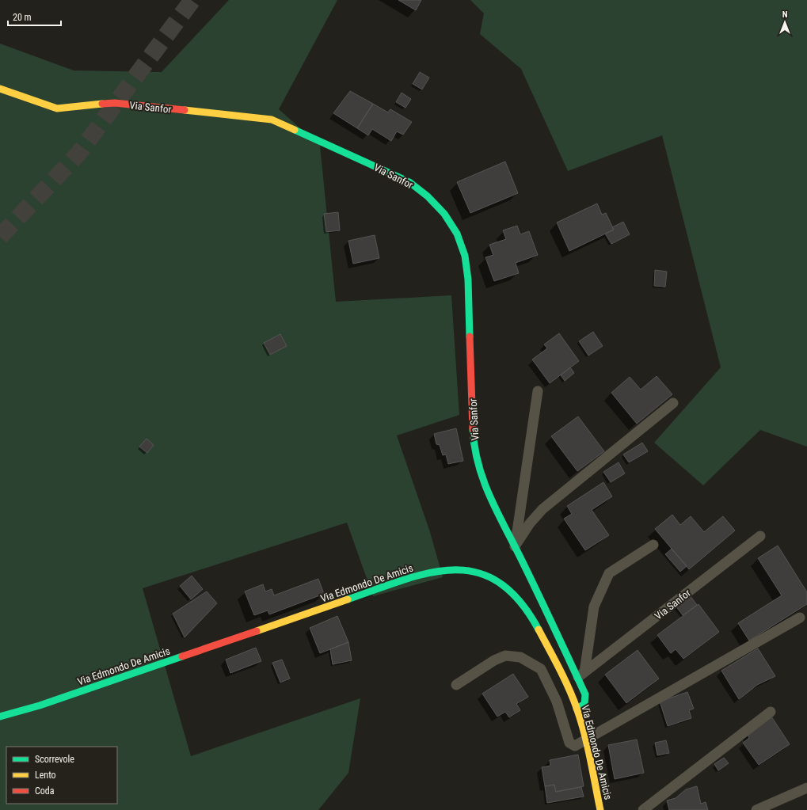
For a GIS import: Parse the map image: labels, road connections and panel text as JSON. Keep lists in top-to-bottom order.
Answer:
{
  "streets": {
    "street": ["Via Sanfor", "Via Edmondo De Amicis"]
  },
  "crossings": [
    ["Via Sanfor", "Via Edmondo De Amicis"]
  ],
  "legend": ["Scorrevole", "Lento", "Coda"],
  "scale_bar": "20 m",
  "north": "top"
}
